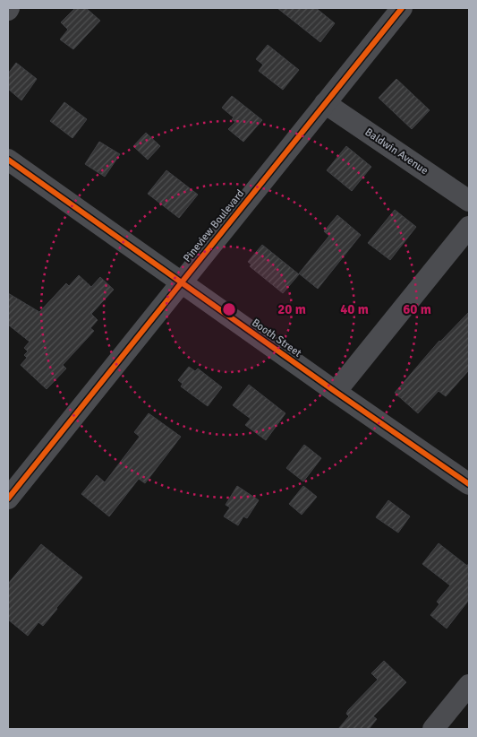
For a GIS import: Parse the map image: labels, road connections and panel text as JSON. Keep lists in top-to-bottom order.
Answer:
{
  "streets": {
    "street": ["Baldwin Avenue", "Pineview Boulevard", "Booth Street"]
  },
  "crossings": [
    ["Baldwin Avenue", "Pineview Boulevard"],
    ["Pineview Boulevard", "Booth Street"]
  ],
  "rings": ["20 m", "40 m", "60 m"]
}
